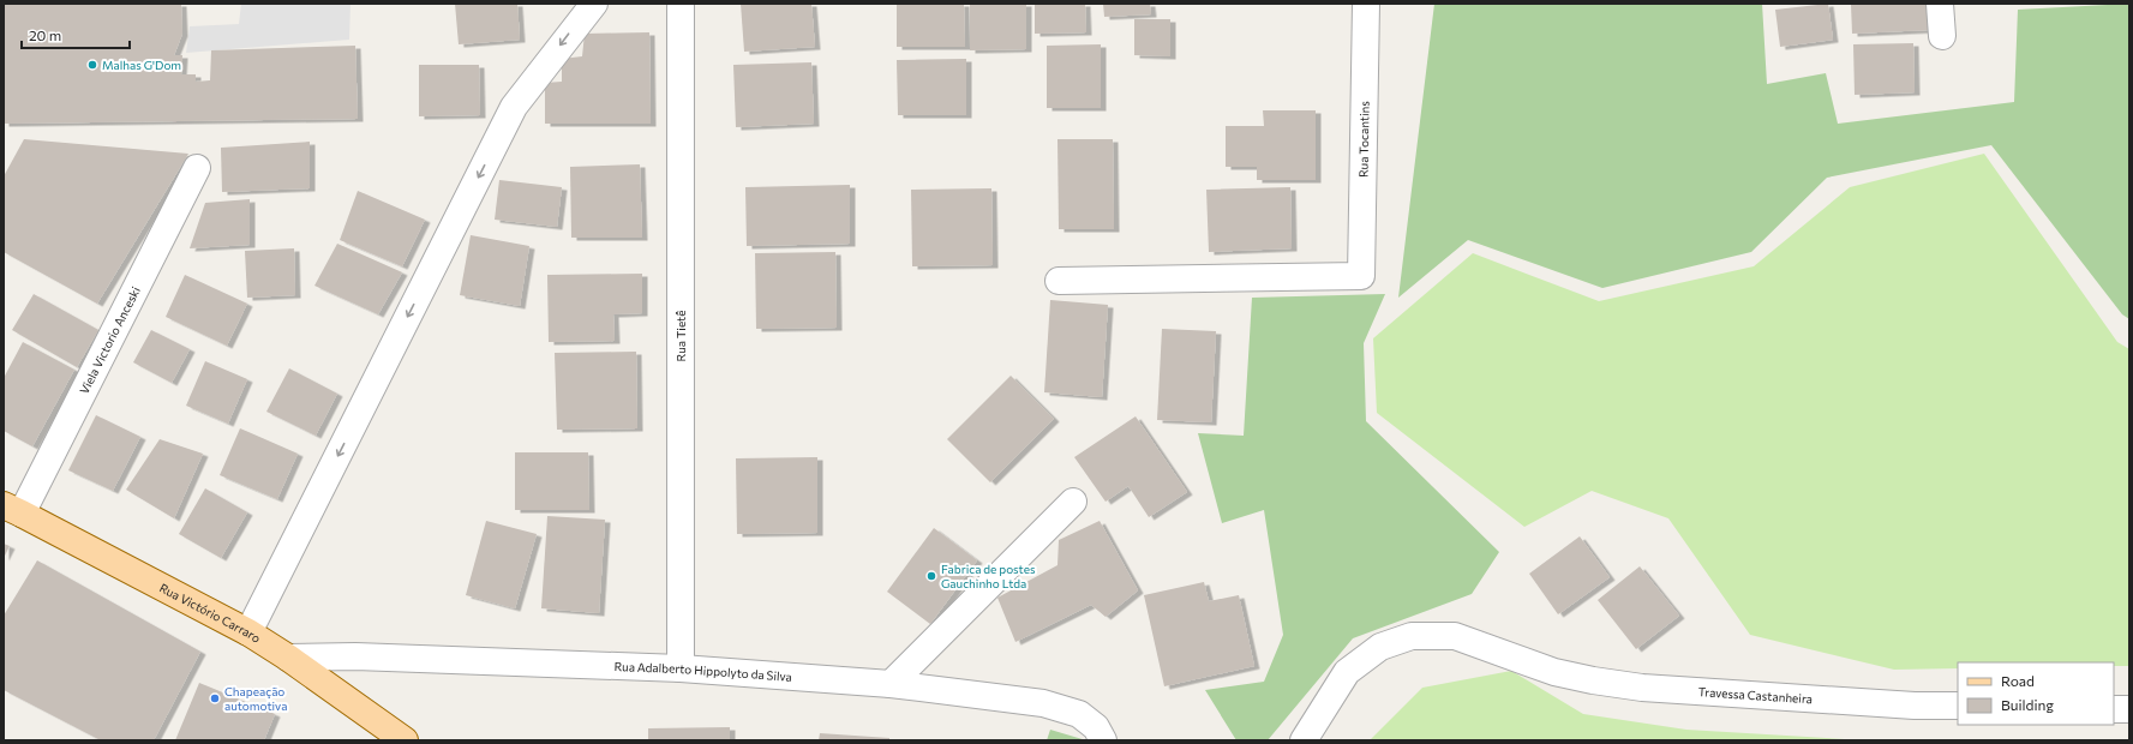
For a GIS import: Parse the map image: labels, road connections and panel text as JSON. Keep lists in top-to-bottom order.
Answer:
{
  "streets": {
    "main road": ["Rua Victório Carraro"],
    "street": [
      "Rua Tocantins",
      "Rua Tietê",
      "Viela Victorio Anceski",
      "Rua Adalberto Hippolyto da Silva",
      "Travessa Castanheira"
    ]
  },
  "crossings": [
    ["Rua Tietê", "Rua Adalberto Hippolyto da Silva"],
    ["Viela Victorio Anceski", "Rua Victório Carraro"],
    ["Rua Victório Carraro", "Rua Adalberto Hippolyto da Silva"]
  ],
  "places": ["Malhas G'Dom", "Fabrica de postes Gauchinho Ltda", "Chapeação automotiva"],
  "legend": ["Road", "Building"],
  "scale_bar": "20 m"
}
